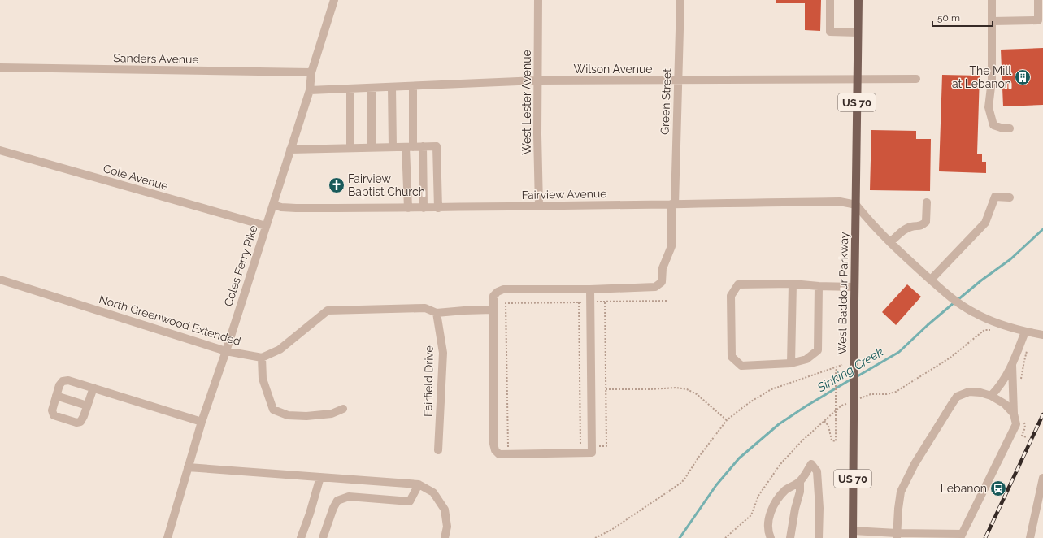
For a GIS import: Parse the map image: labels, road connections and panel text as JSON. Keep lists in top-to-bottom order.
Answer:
{
  "streets": {
    "main road": ["US 70", "West Baddour Parkway"],
    "street": [
      "Sanders Avenue",
      "Wilson Avenue",
      "Green Street",
      "West Lester Avenue",
      "Cole Avenue",
      "Fairview Avenue",
      "Coles Ferry Pike",
      "North Greenwood Extended",
      "Fairfield Drive"
    ]
  },
  "crossings": [
    ["Sanders Avenue", "Coles Ferry Pike"],
    ["Wilson Avenue", "Green Street"],
    ["Wilson Avenue", "West Lester Avenue"],
    ["Wilson Avenue", "US 70"],
    ["Wilson Avenue", "Coles Ferry Pike"],
    ["Green Street", "Fairview Avenue"],
    ["West Lester Avenue", "Fairview Avenue"],
    ["US 70", "Fairview Avenue"],
    ["US 70", "West Baddour Parkway"],
    ["Cole Avenue", "Coles Ferry Pike"],
    ["Fairview Avenue", "Coles Ferry Pike"],
    ["Fairview Avenue", "West Baddour Parkway"],
    ["Coles Ferry Pike", "North Greenwood Extended"]
  ],
  "water": ["Sinking Creek"],
  "places": {
    "building": ["The Mill at Lebanon"],
    "church": ["Fairview Baptist Church"],
    "station": ["Lebanon"]
  },
  "scale_bar": "50 m"
}
